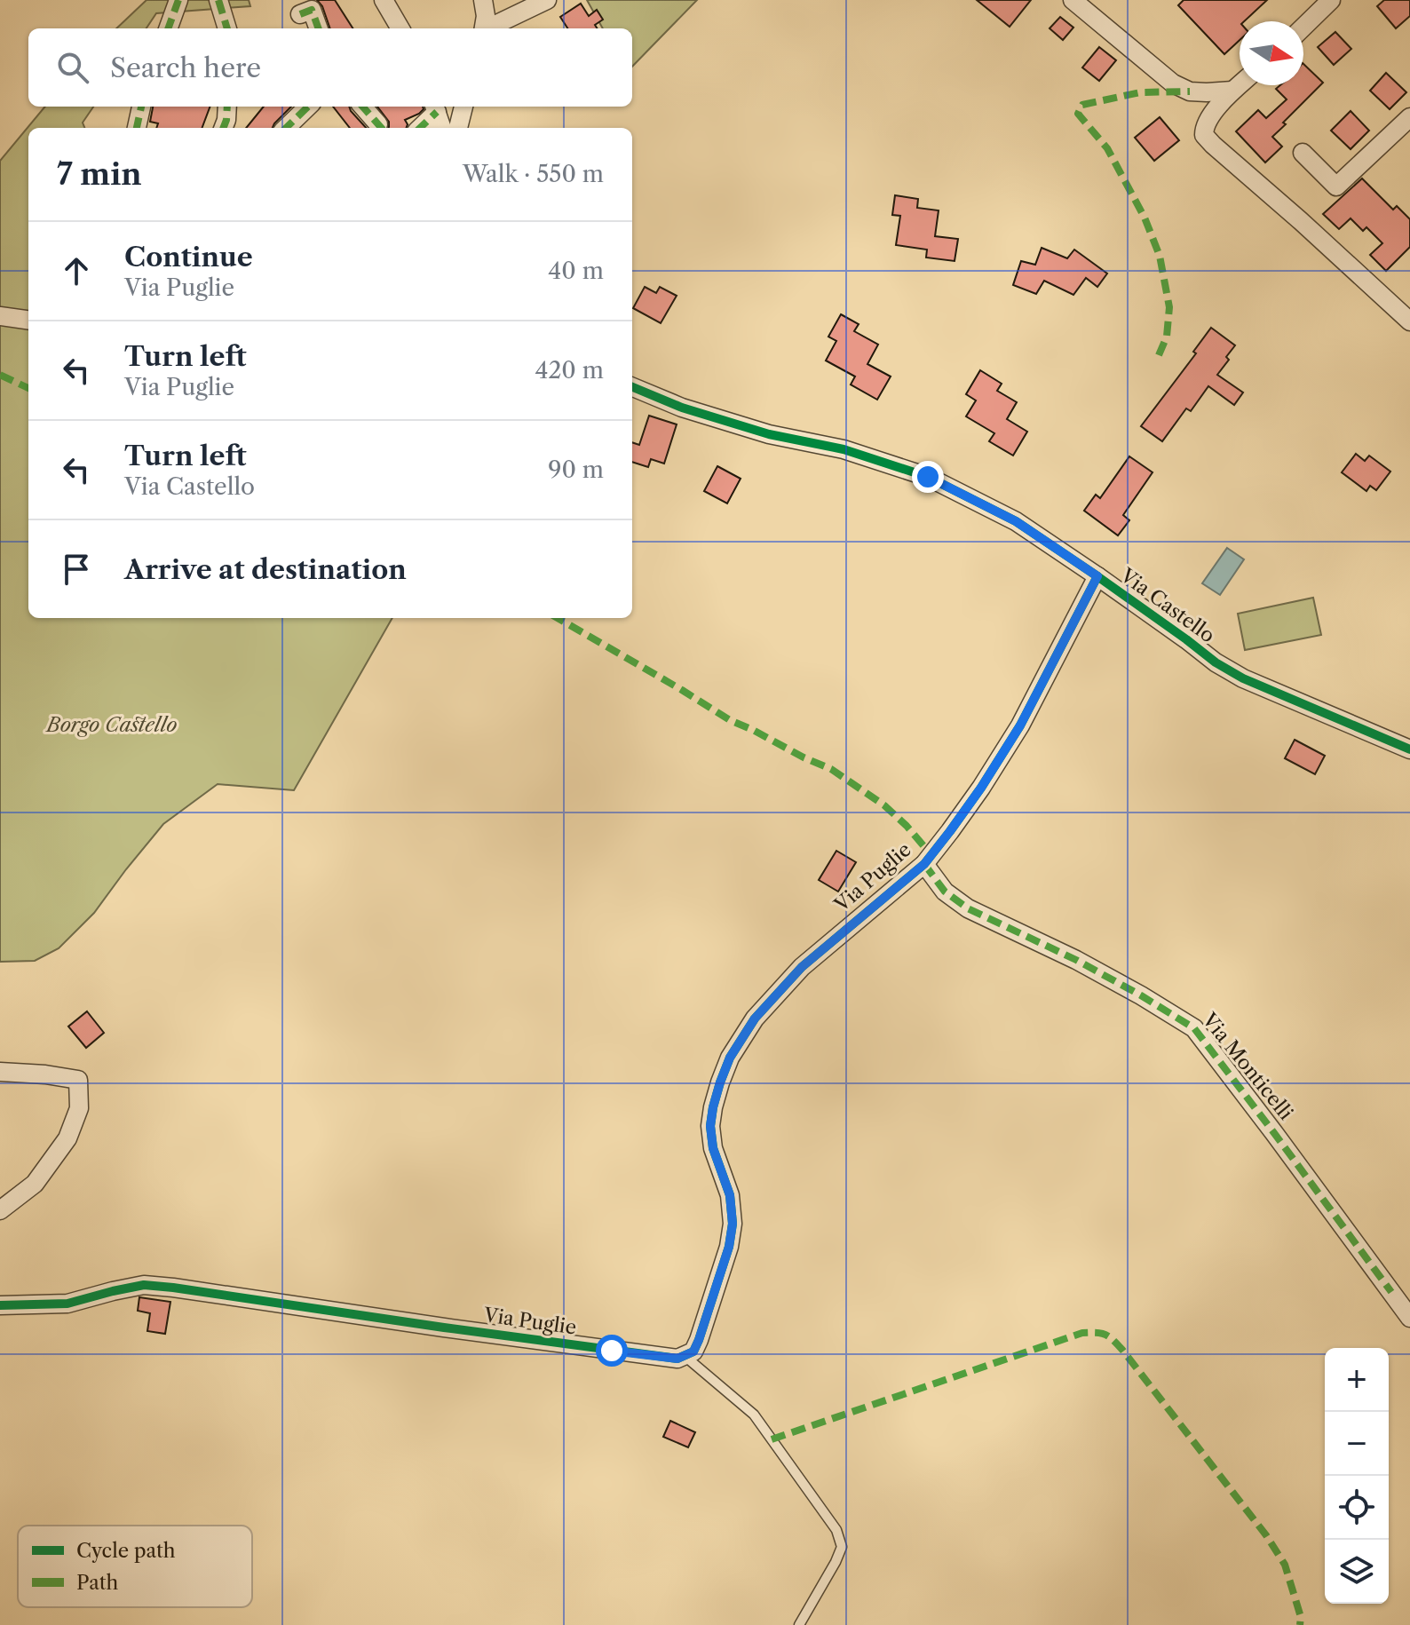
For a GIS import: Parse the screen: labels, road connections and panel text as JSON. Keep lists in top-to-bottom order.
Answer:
{
  "streets": {
    "street": ["Via Castello", "Via Puglie", "Via Monticelli"]
  },
  "crossings": [
    ["Via Castello", "Via Puglie"],
    ["Via Puglie", "Via Monticelli"]
  ],
  "parks": ["Borgo Castello"],
  "legend": ["Cycle path", "Path"],
  "north": "right",
  "page": {
    "search": "Search here",
    "heading": ["7 min", "Walk · 550 m"],
    "list": [
      ["Continue", "Via Puglie", "40 m"],
      ["Turn left", "Via Puglie", "420 m"],
      ["Turn left", "Via Castello", "90 m"],
      "Arrive at destination"
    ],
    "map_buttons": ["+", "−"]
  }
}
